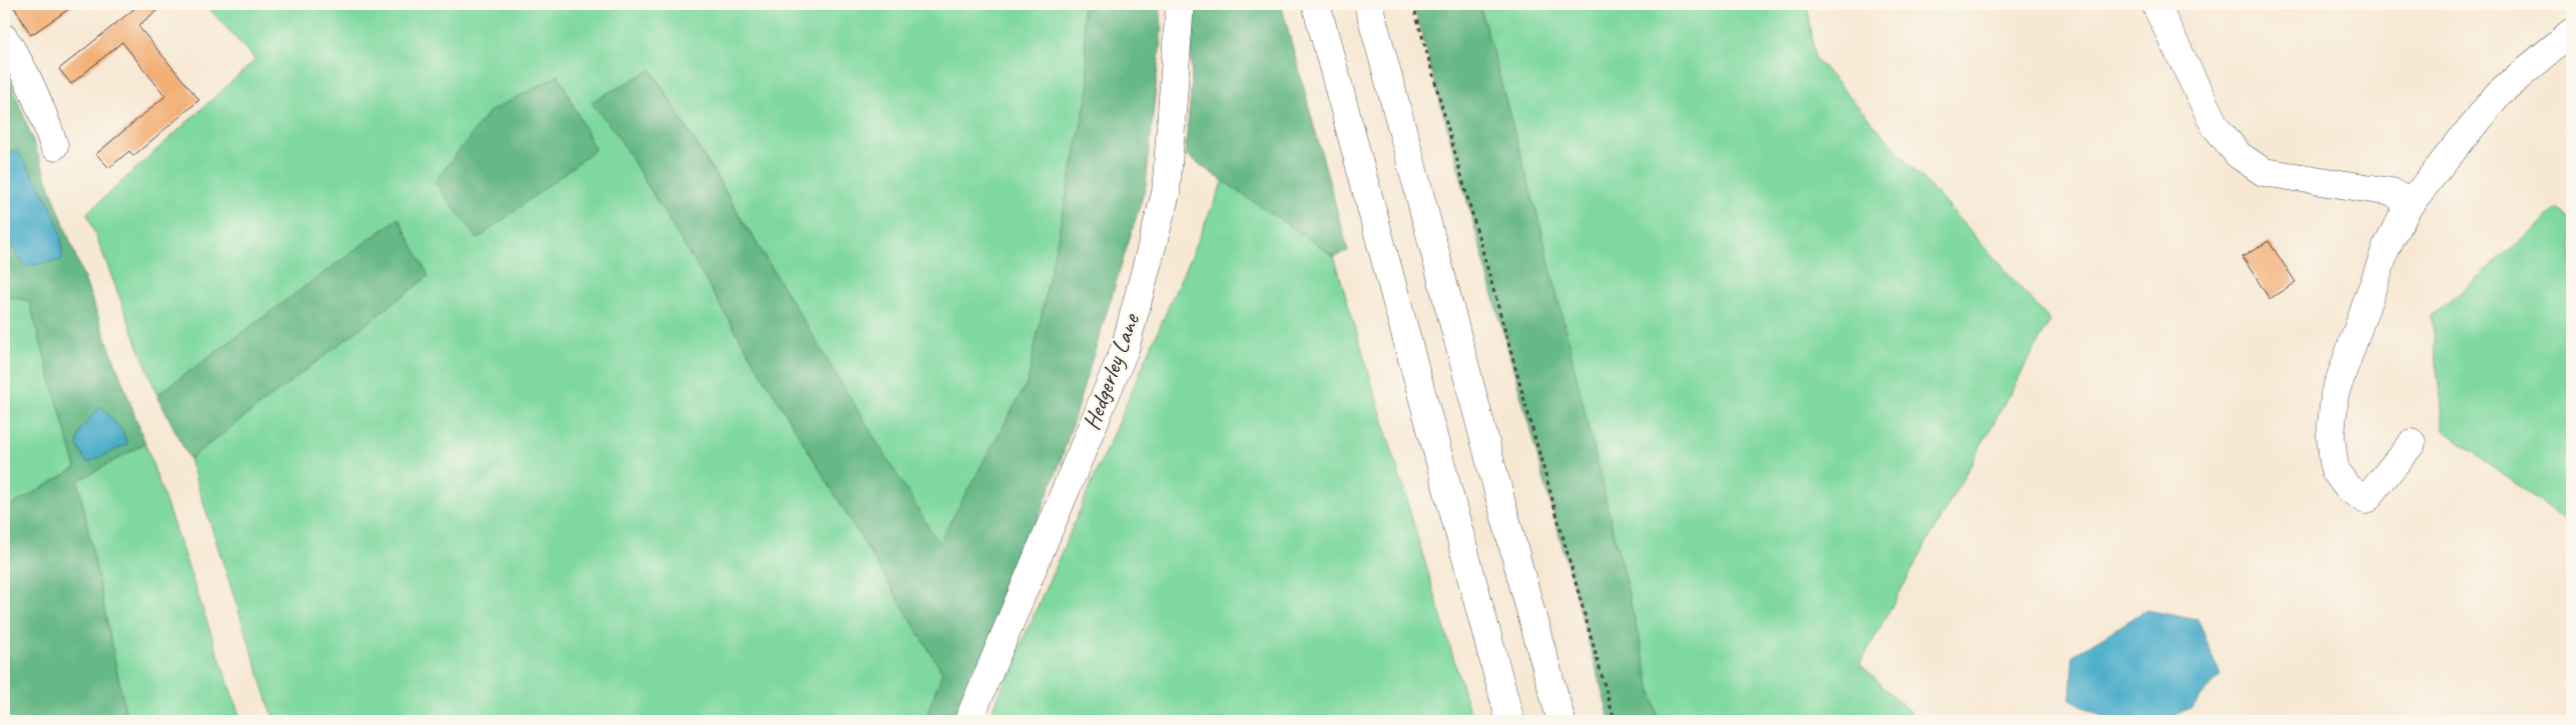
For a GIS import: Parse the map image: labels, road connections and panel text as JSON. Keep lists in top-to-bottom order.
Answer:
{
  "streets": {
    "main road": ["Hedgerley Lane"]
  }
}
